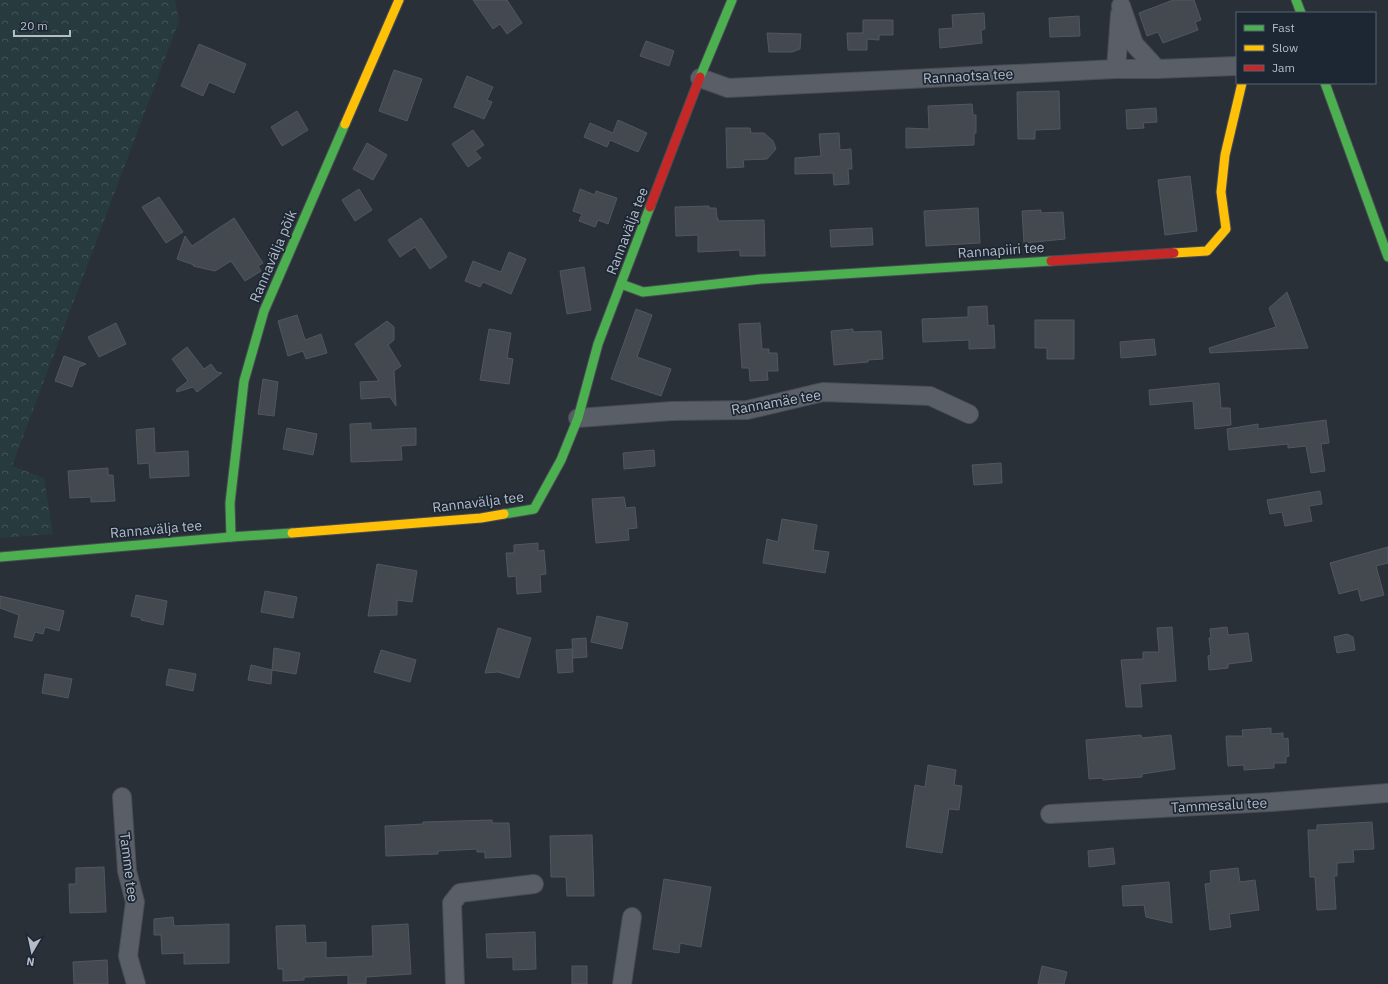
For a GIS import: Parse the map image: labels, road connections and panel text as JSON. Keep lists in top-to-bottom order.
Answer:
{
  "streets": {
    "street": [
      "Rannaotsa tee",
      "Rannavälja tee",
      "Rannapiiri tee",
      "Rannavälja põik",
      "Rannamäe tee",
      "Tammesalu tee",
      "Tamme tee"
    ]
  },
  "crossings": [
    ["Rannaotsa tee", "Rannavälja tee"],
    ["Rannavälja tee", "Rannapiiri tee"],
    ["Rannavälja tee", "Rannavälja põik"],
    ["Rannavälja tee", "Rannamäe tee"]
  ],
  "legend": ["Fast", "Slow", "Jam"],
  "scale_bar": "20 m",
  "north": "bottom"
}
